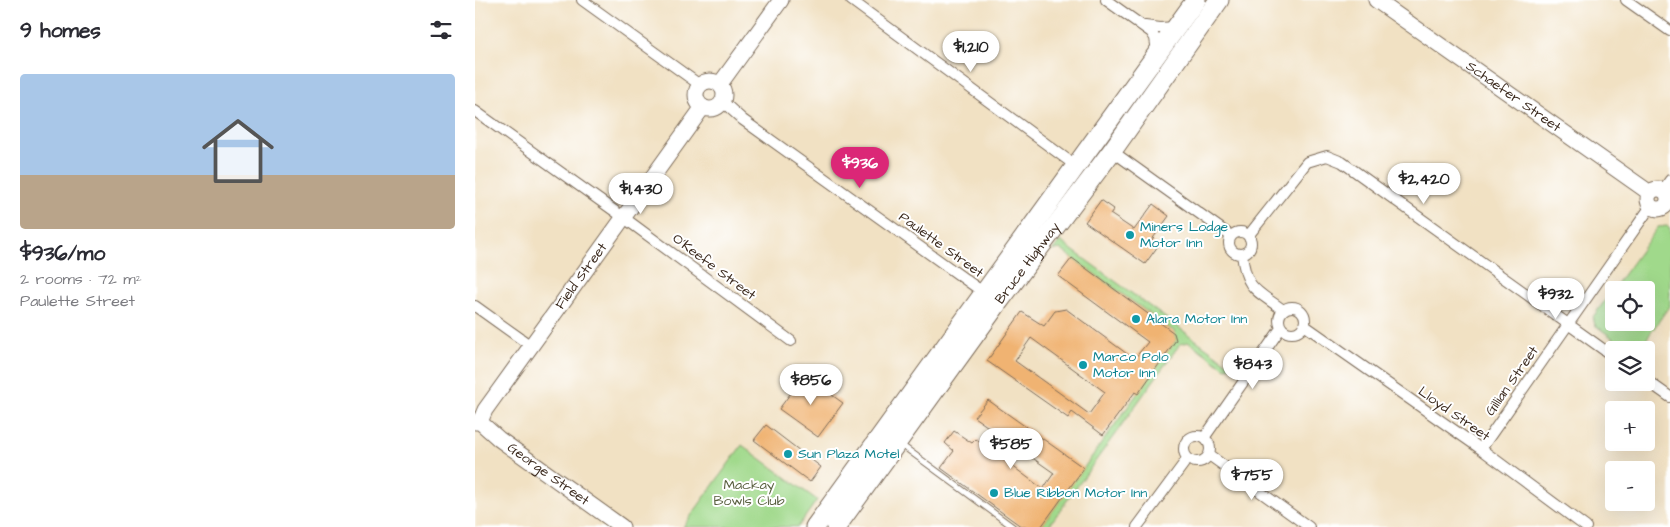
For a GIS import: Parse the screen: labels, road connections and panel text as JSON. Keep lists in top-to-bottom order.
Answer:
{
  "streets": {
    "highway": ["Bruce Highway"],
    "street": [
      "Schaefer Street",
      "Paulette Street",
      "O'Keefe Street",
      "Field Street",
      "Gillian Street",
      "Lloyd Street",
      "George Street"
    ]
  },
  "crossings": [
    ["Schaefer Street", "Gillian Street"],
    ["Paulette Street", "Bruce Highway"],
    ["Paulette Street", "Field Street"],
    ["O'Keefe Street", "Field Street"],
    ["Field Street", "George Street"],
    ["Gillian Street", "Lloyd Street"]
  ],
  "parks": ["Mackay Bowls Club"],
  "places": [
    "Miners Lodge Motor Inn",
    "Alara Motor Inn",
    "Marco Polo Motor Inn",
    "Sun Plaza Motel",
    "Blue Ribbon Motor Inn"
  ],
  "page": {
    "heading": "9 homes",
    "price": [
      "$1,210",
      "$936",
      "$2,420",
      "$1,430",
      "$932",
      "$843",
      "$856",
      "$585",
      "$755"
    ],
    "list": [
      {
        "name": "$936/mo",
        "note": "2 rooms · 72 m² · Paulette Street"
      }
    ],
    "map_buttons": ["+", "−"]
  }
}
